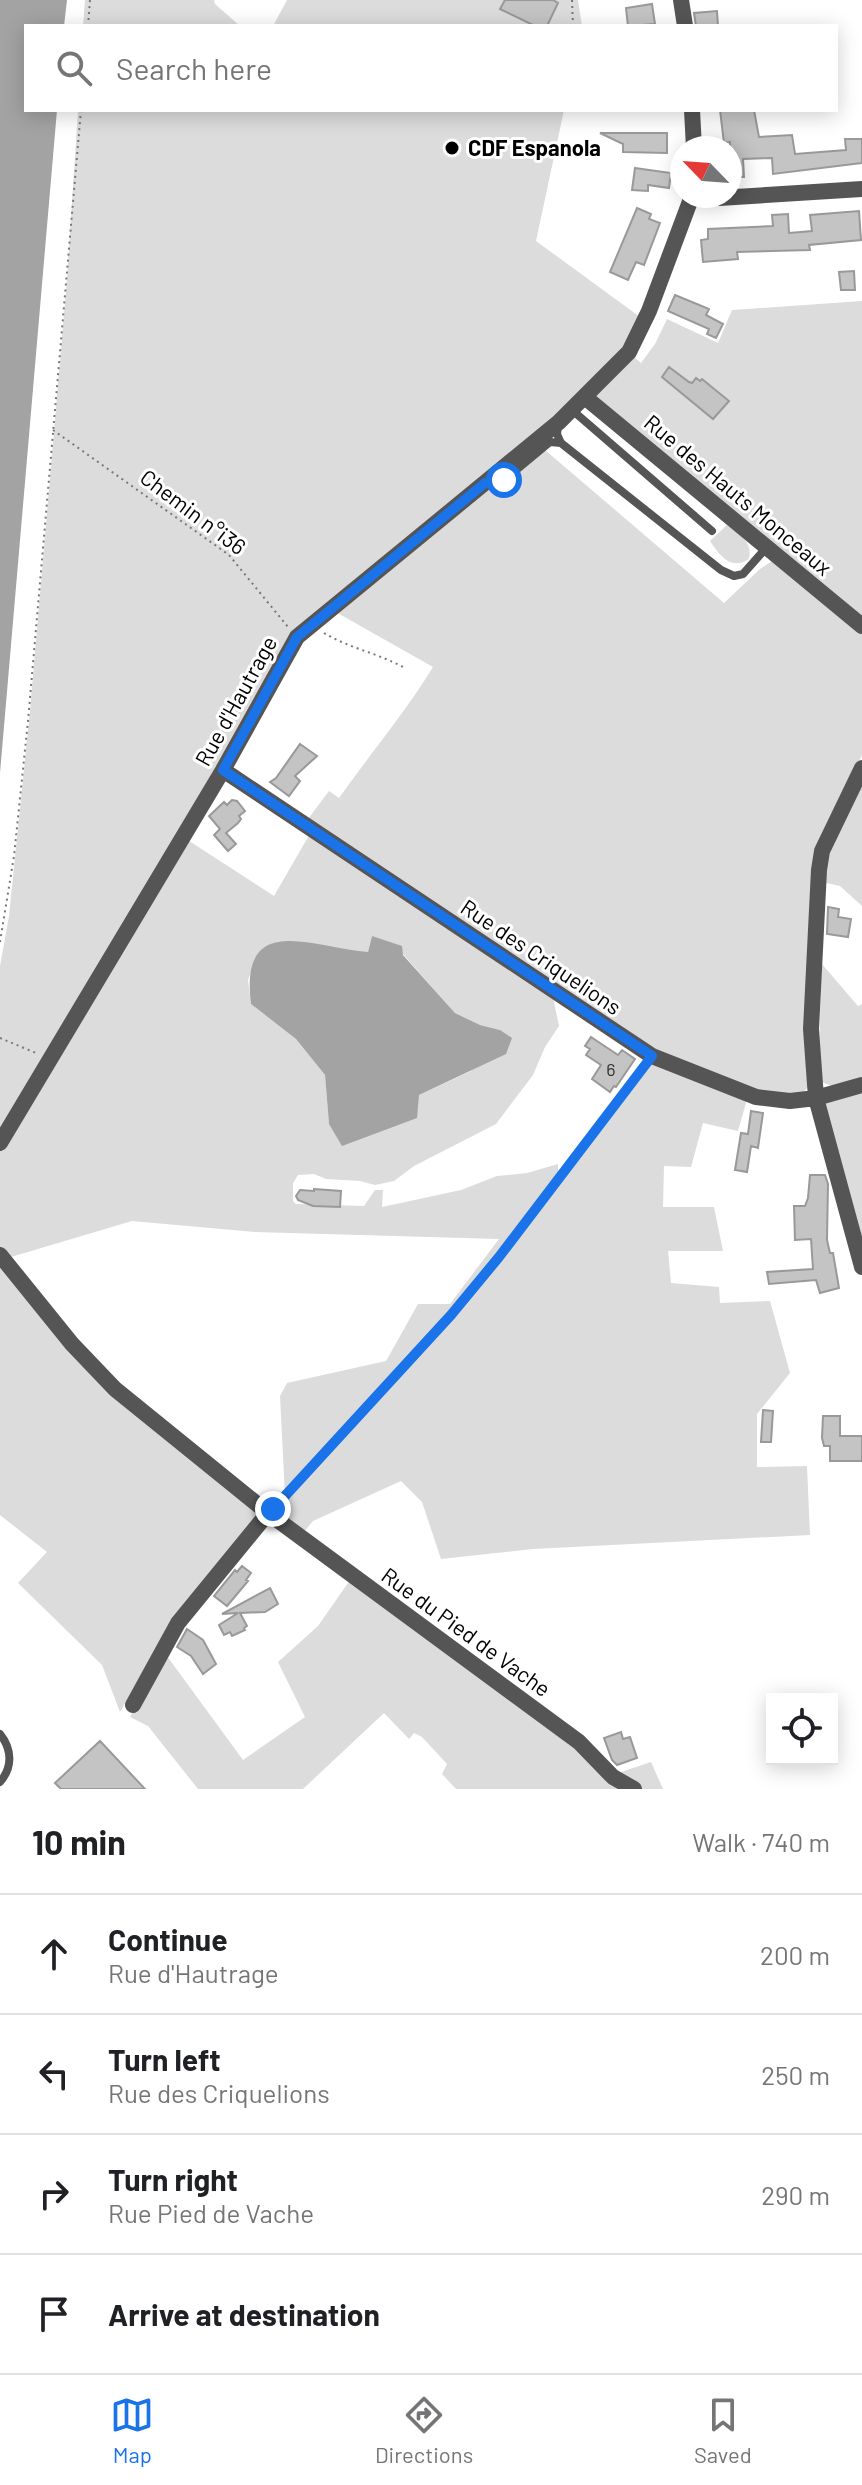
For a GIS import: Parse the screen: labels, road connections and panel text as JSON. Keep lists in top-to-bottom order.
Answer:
{
  "streets": {
    "street": [
      "Rue des Hauts Monceaux",
      "Rue d'Hautrage",
      "Rue des Criquelions",
      "Rue du Pied de Vache"
    ],
    "path": ["Chemin n°i36"]
  },
  "crossings": [
    ["Rue des Hauts Monceaux", "Rue d'Hautrage"],
    ["Chemin n°i36", "Rue d'Hautrage"],
    ["Rue d'Hautrage", "Rue des Criquelions"]
  ],
  "places": ["CDF Espanola"],
  "house_numbers": ["6"],
  "north": "top left",
  "page": {
    "search": "Search here",
    "heading": ["10 min", "Walk · 740 m"],
    "list": [
      ["Continue", "Rue d'Hautrage", "200 m"],
      ["Turn left", "Rue des Criquelions", "250 m"],
      ["Turn right", "Rue Pied de Vache", "290 m"],
      "Arrive at destination"
    ],
    "nav": ["Map", "Directions", "Saved"]
  }
}
